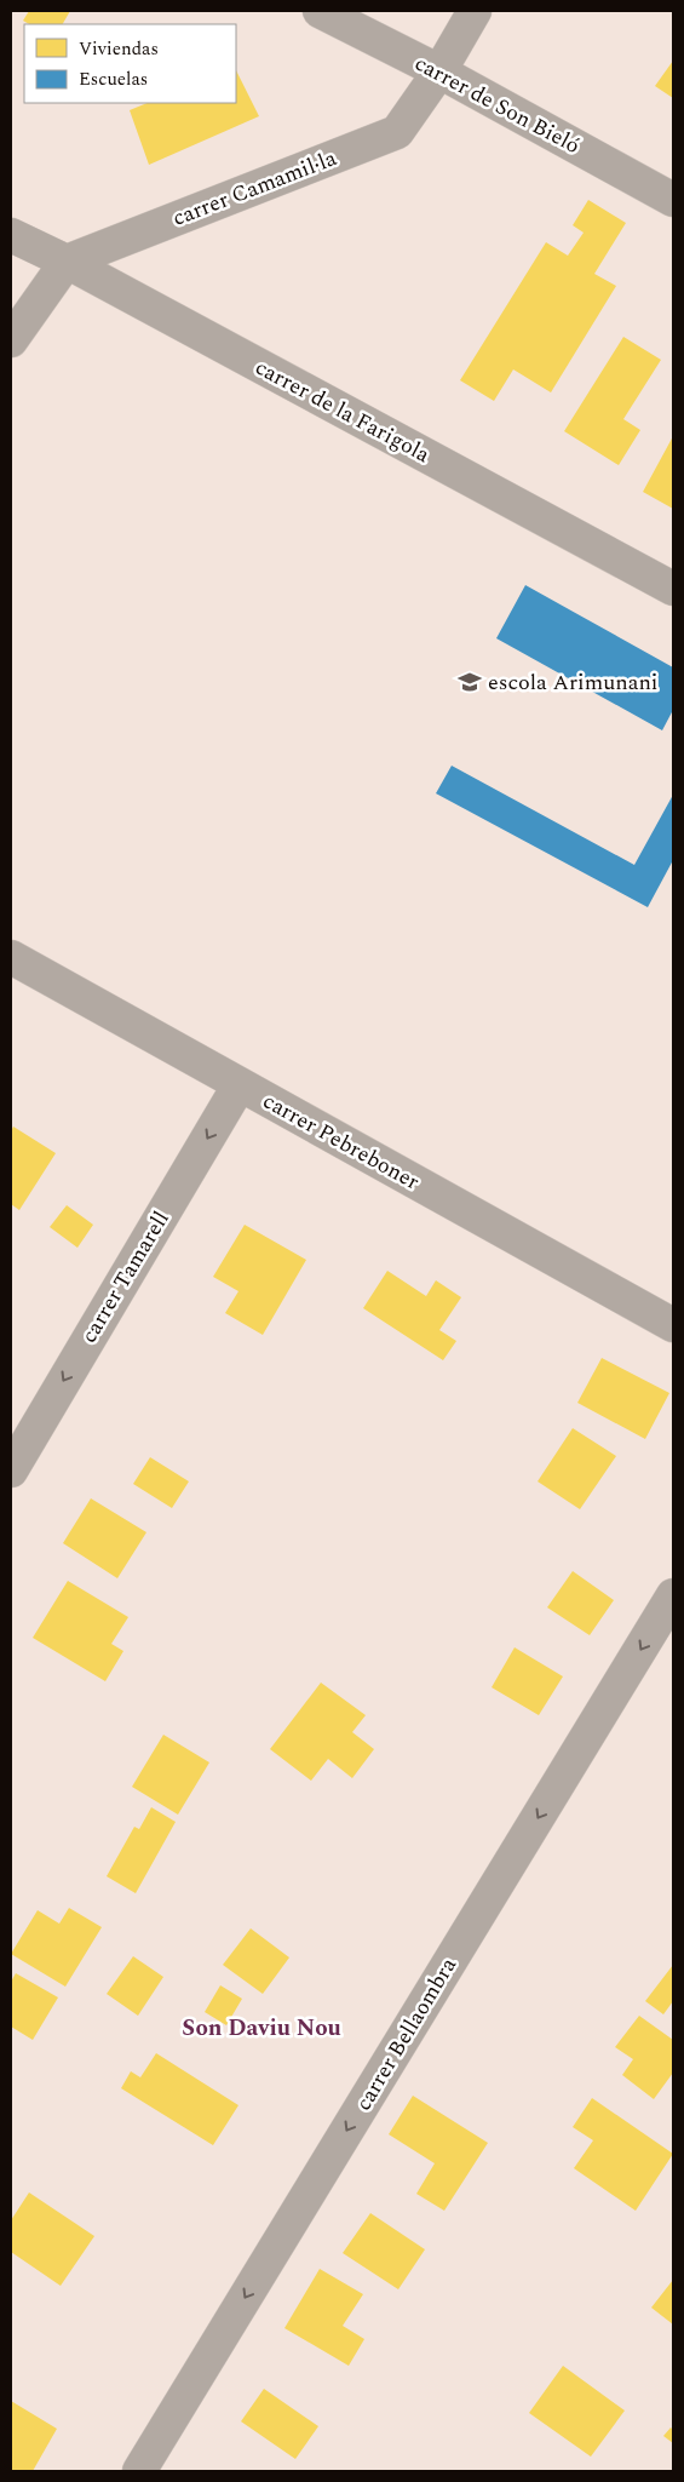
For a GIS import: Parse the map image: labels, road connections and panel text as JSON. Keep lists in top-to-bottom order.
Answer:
{
  "streets": {
    "street": [
      "carrer de Son Bieló",
      "carrer Camamil·la",
      "carrer de la Farigola",
      "carrer Pebreboner",
      "carrer Tamarell",
      "carrer Bellaombra"
    ]
  },
  "crossings": [
    ["carrer de Son Bieló", "carrer Camamil·la"],
    ["carrer Camamil·la", "carrer de la Farigola"],
    ["carrer Pebreboner", "carrer Tamarell"]
  ],
  "one_way": ["carrer Tamarell", "carrer Bellaombra"],
  "districts": ["Son Daviu Nou"],
  "places": {
    "school or university": ["escola Arimunani"]
  },
  "legend": ["Viviendas", "Escuelas"]
}
